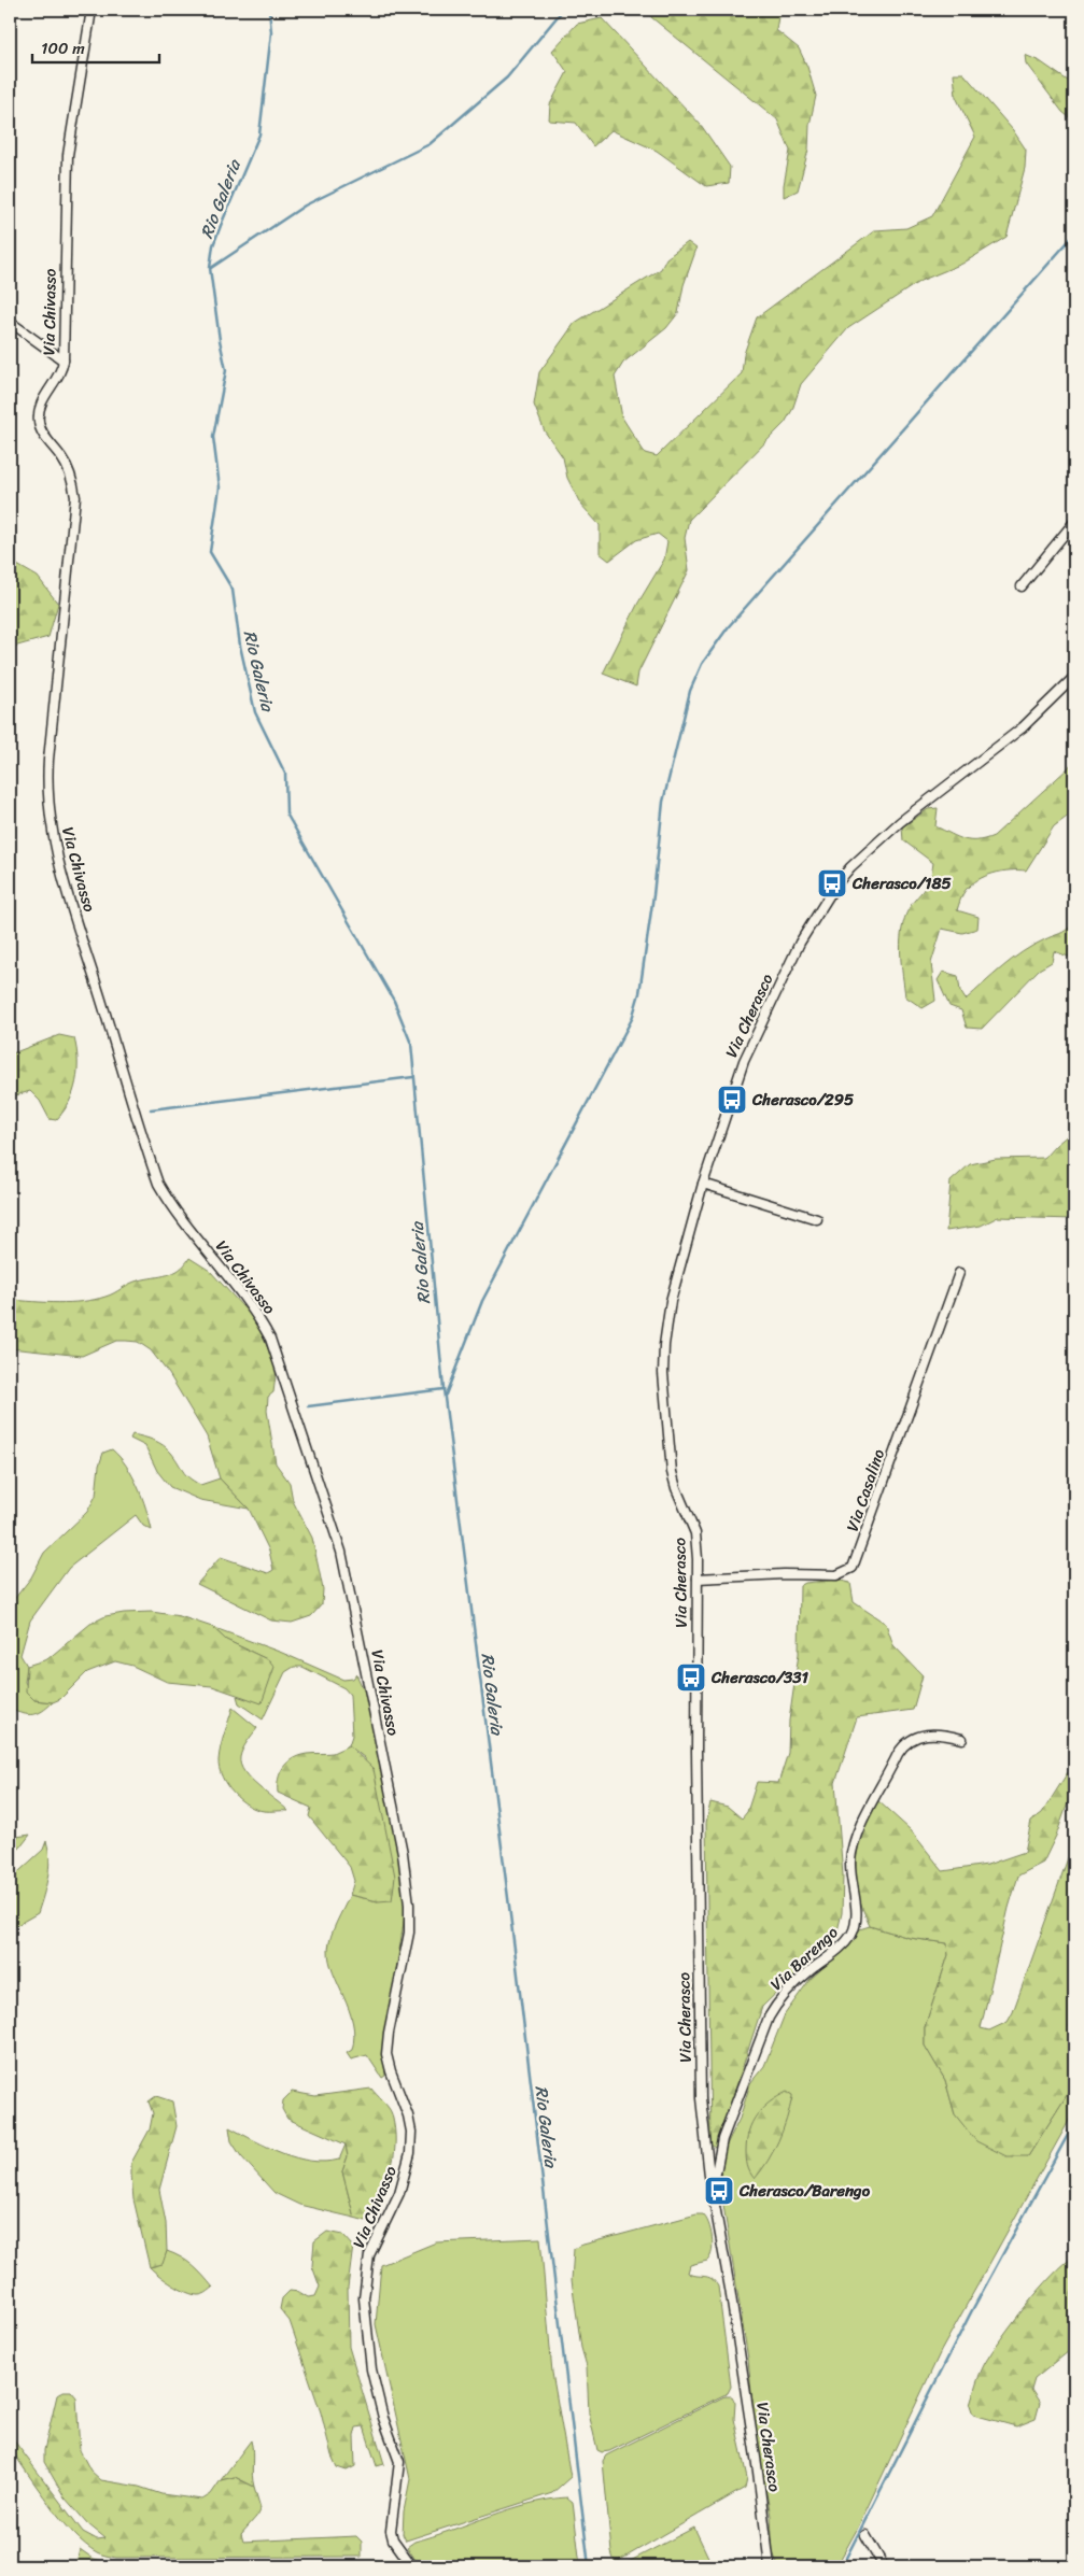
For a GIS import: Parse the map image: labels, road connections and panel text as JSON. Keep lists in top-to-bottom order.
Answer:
{
  "streets": {
    "street": [
      "Via Chivasso",
      "Via Cherasco",
      "Via Casalino",
      "Via Barengo"
    ]
  },
  "crossings": [
    ["Via Cherasco", "Via Casalino"],
    ["Via Cherasco", "Via Barengo"]
  ],
  "water": ["Rio Galeria"],
  "places": {
    "bus stop": [
      "Cherasco/185",
      "Cherasco/295",
      "Cherasco/331",
      "Cherasco/Barengo"
    ]
  },
  "scale_bar": "100 m"
}
